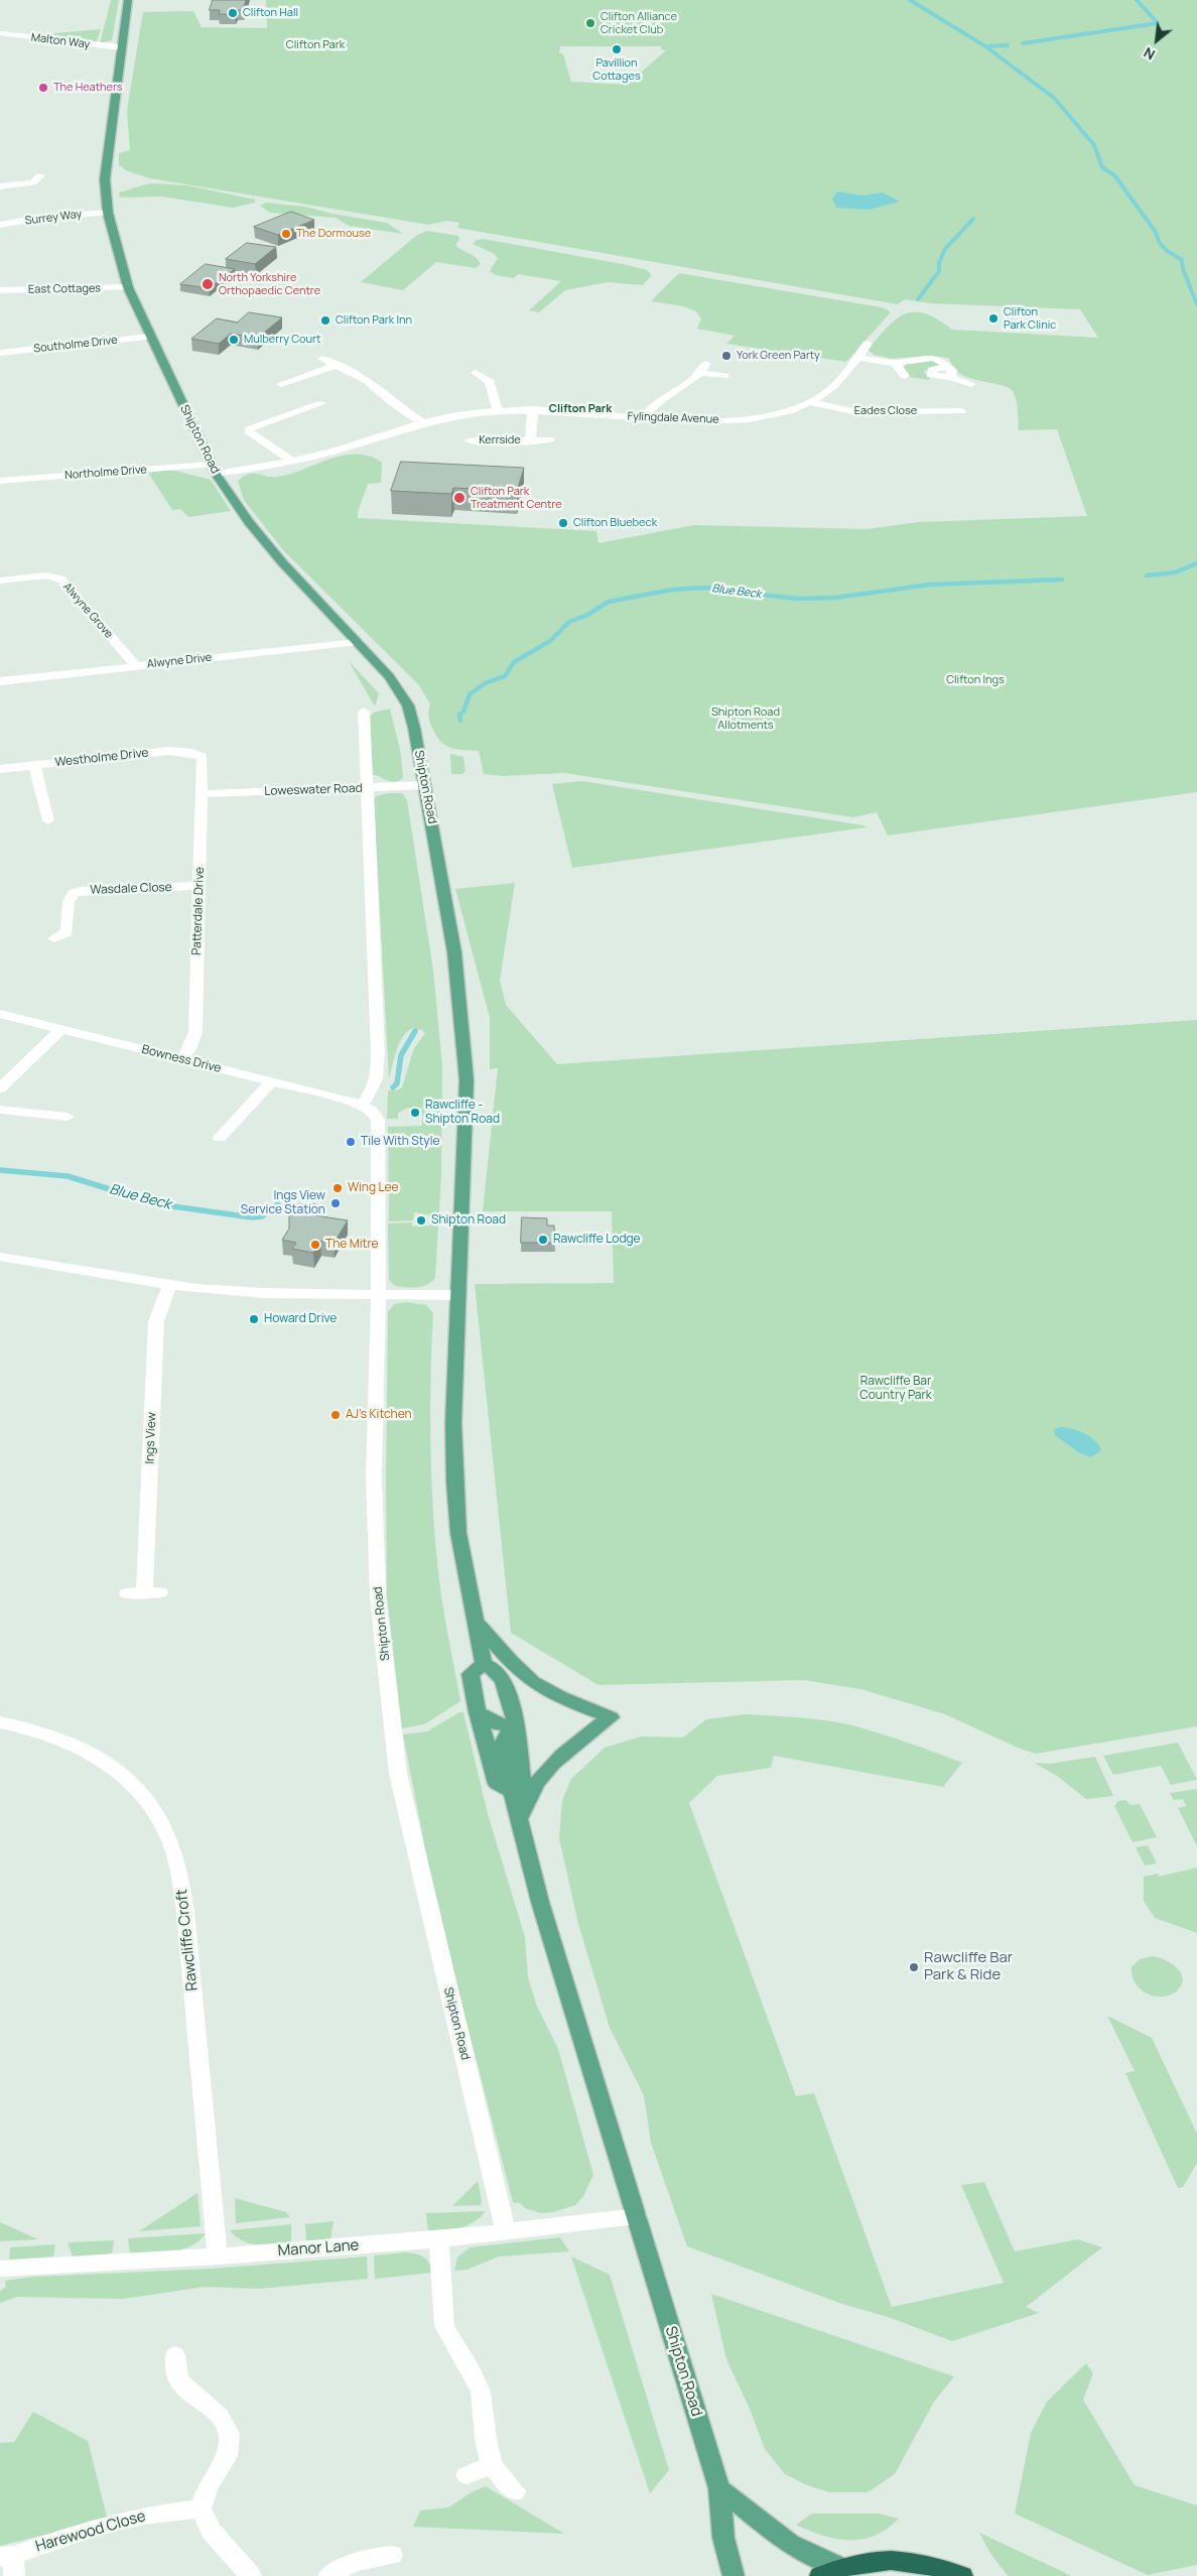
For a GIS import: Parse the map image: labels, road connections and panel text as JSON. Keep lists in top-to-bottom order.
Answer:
{
  "streets": {
    "main road": ["Shipton Road"],
    "street": [
      "Malton Way",
      "Surrey Way",
      "East Cottages",
      "Southolme Drive",
      "Eades Close",
      "Fylingdale Avenue",
      "Kerrside",
      "Northolme Drive",
      "Alwyne Grove",
      "Alwyne Drive",
      "Westholme Drive",
      "Loweswater Road",
      "Wasdale Close",
      "Patterdale Drive",
      "Bowness Drive",
      "Ings View",
      "Rawcliffe Croft",
      "Manor Lane",
      "Harewood Close"
    ]
  },
  "crossings": [
    ["Malton Way", "Shipton Road"],
    ["Surrey Way", "Shipton Road"],
    ["East Cottages", "Shipton Road"],
    ["Southolme Drive", "Shipton Road"],
    ["Eades Close", "Fylingdale Avenue"],
    ["Fylingdale Avenue", "Shipton Road"],
    ["Fylingdale Avenue", "Kerrside"],
    ["Fylingdale Avenue", "Northolme Drive"],
    ["Shipton Road", "Northolme Drive"],
    ["Shipton Road", "Alwyne Drive"],
    ["Shipton Road", "Loweswater Road"],
    ["Shipton Road", "Bowness Drive"],
    ["Shipton Road", "Manor Lane"],
    ["Alwyne Grove", "Alwyne Drive"],
    ["Westholme Drive", "Patterdale Drive"],
    ["Loweswater Road", "Patterdale Drive"],
    ["Wasdale Close", "Patterdale Drive"],
    ["Patterdale Drive", "Bowness Drive"],
    ["Rawcliffe Croft", "Manor Lane"]
  ],
  "districts": ["Clifton Park"],
  "water": ["Blue Beck"],
  "parks": [
    "Clifton Park",
    "Clifton Ings",
    "Shipton Road Allotments",
    "Rawcliffe Bar Country Park"
  ],
  "places": [
    "Clifton Hall",
    "Clifton Alliance Cricket Club",
    "Pavillion Cottages",
    "The Heathers",
    "The Dormouse",
    "North Yorkshire Orthopaedic Centre",
    "Clifton Park Clinic",
    "Clifton Park Inn",
    "Mulberry Court",
    "York Green Party",
    "Clifton Park Treatment Centre",
    "Clifton Bluebeck",
    "Rawcliffe - Shipton Road",
    "Tile With Style",
    "Wing Lee",
    "Ings View Service Station",
    "Shipton Road",
    "Rawcliffe Lodge",
    "The Mitre",
    "Howard Drive",
    "AJ's Kitchen",
    "Rawcliffe Bar Park & Ride"
  ],
  "north": "bottom left"
}
